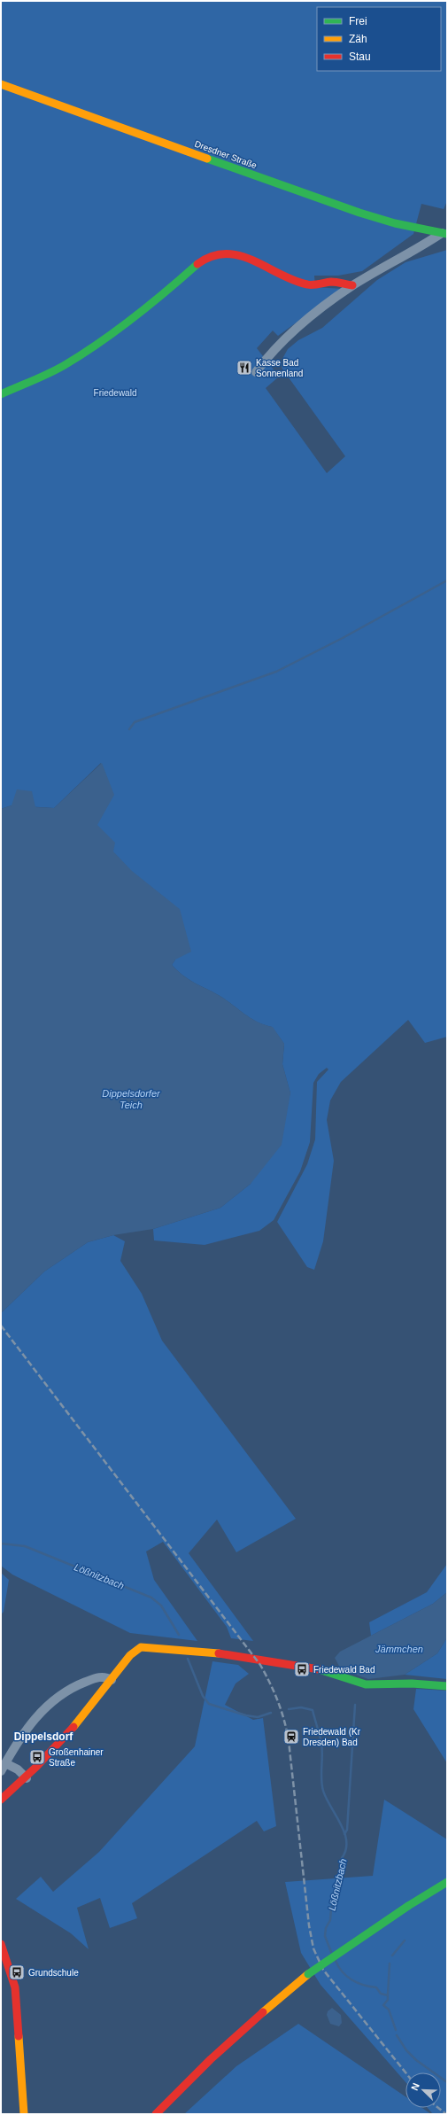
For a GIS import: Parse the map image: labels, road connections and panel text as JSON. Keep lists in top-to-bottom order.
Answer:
{
  "streets": {
    "street": ["Dresdner Straße"]
  },
  "districts": ["Dippelsdorf"],
  "water": ["Dippelsdorfer Teich", "Lößnitzbach", "Jämmchen"],
  "parks": ["Friedewald"],
  "places": {
    "restaurant": ["Kasse Bad Sonnenland"],
    "bus stop": ["Friedewald Bad", "Großenhainer Straße", "Grundschule"],
    "station": ["Friedewald (Kr Dresden) Bad"]
  },
  "legend": ["Frei", "Zäh", "Stau"],
  "north": "top left"
}
